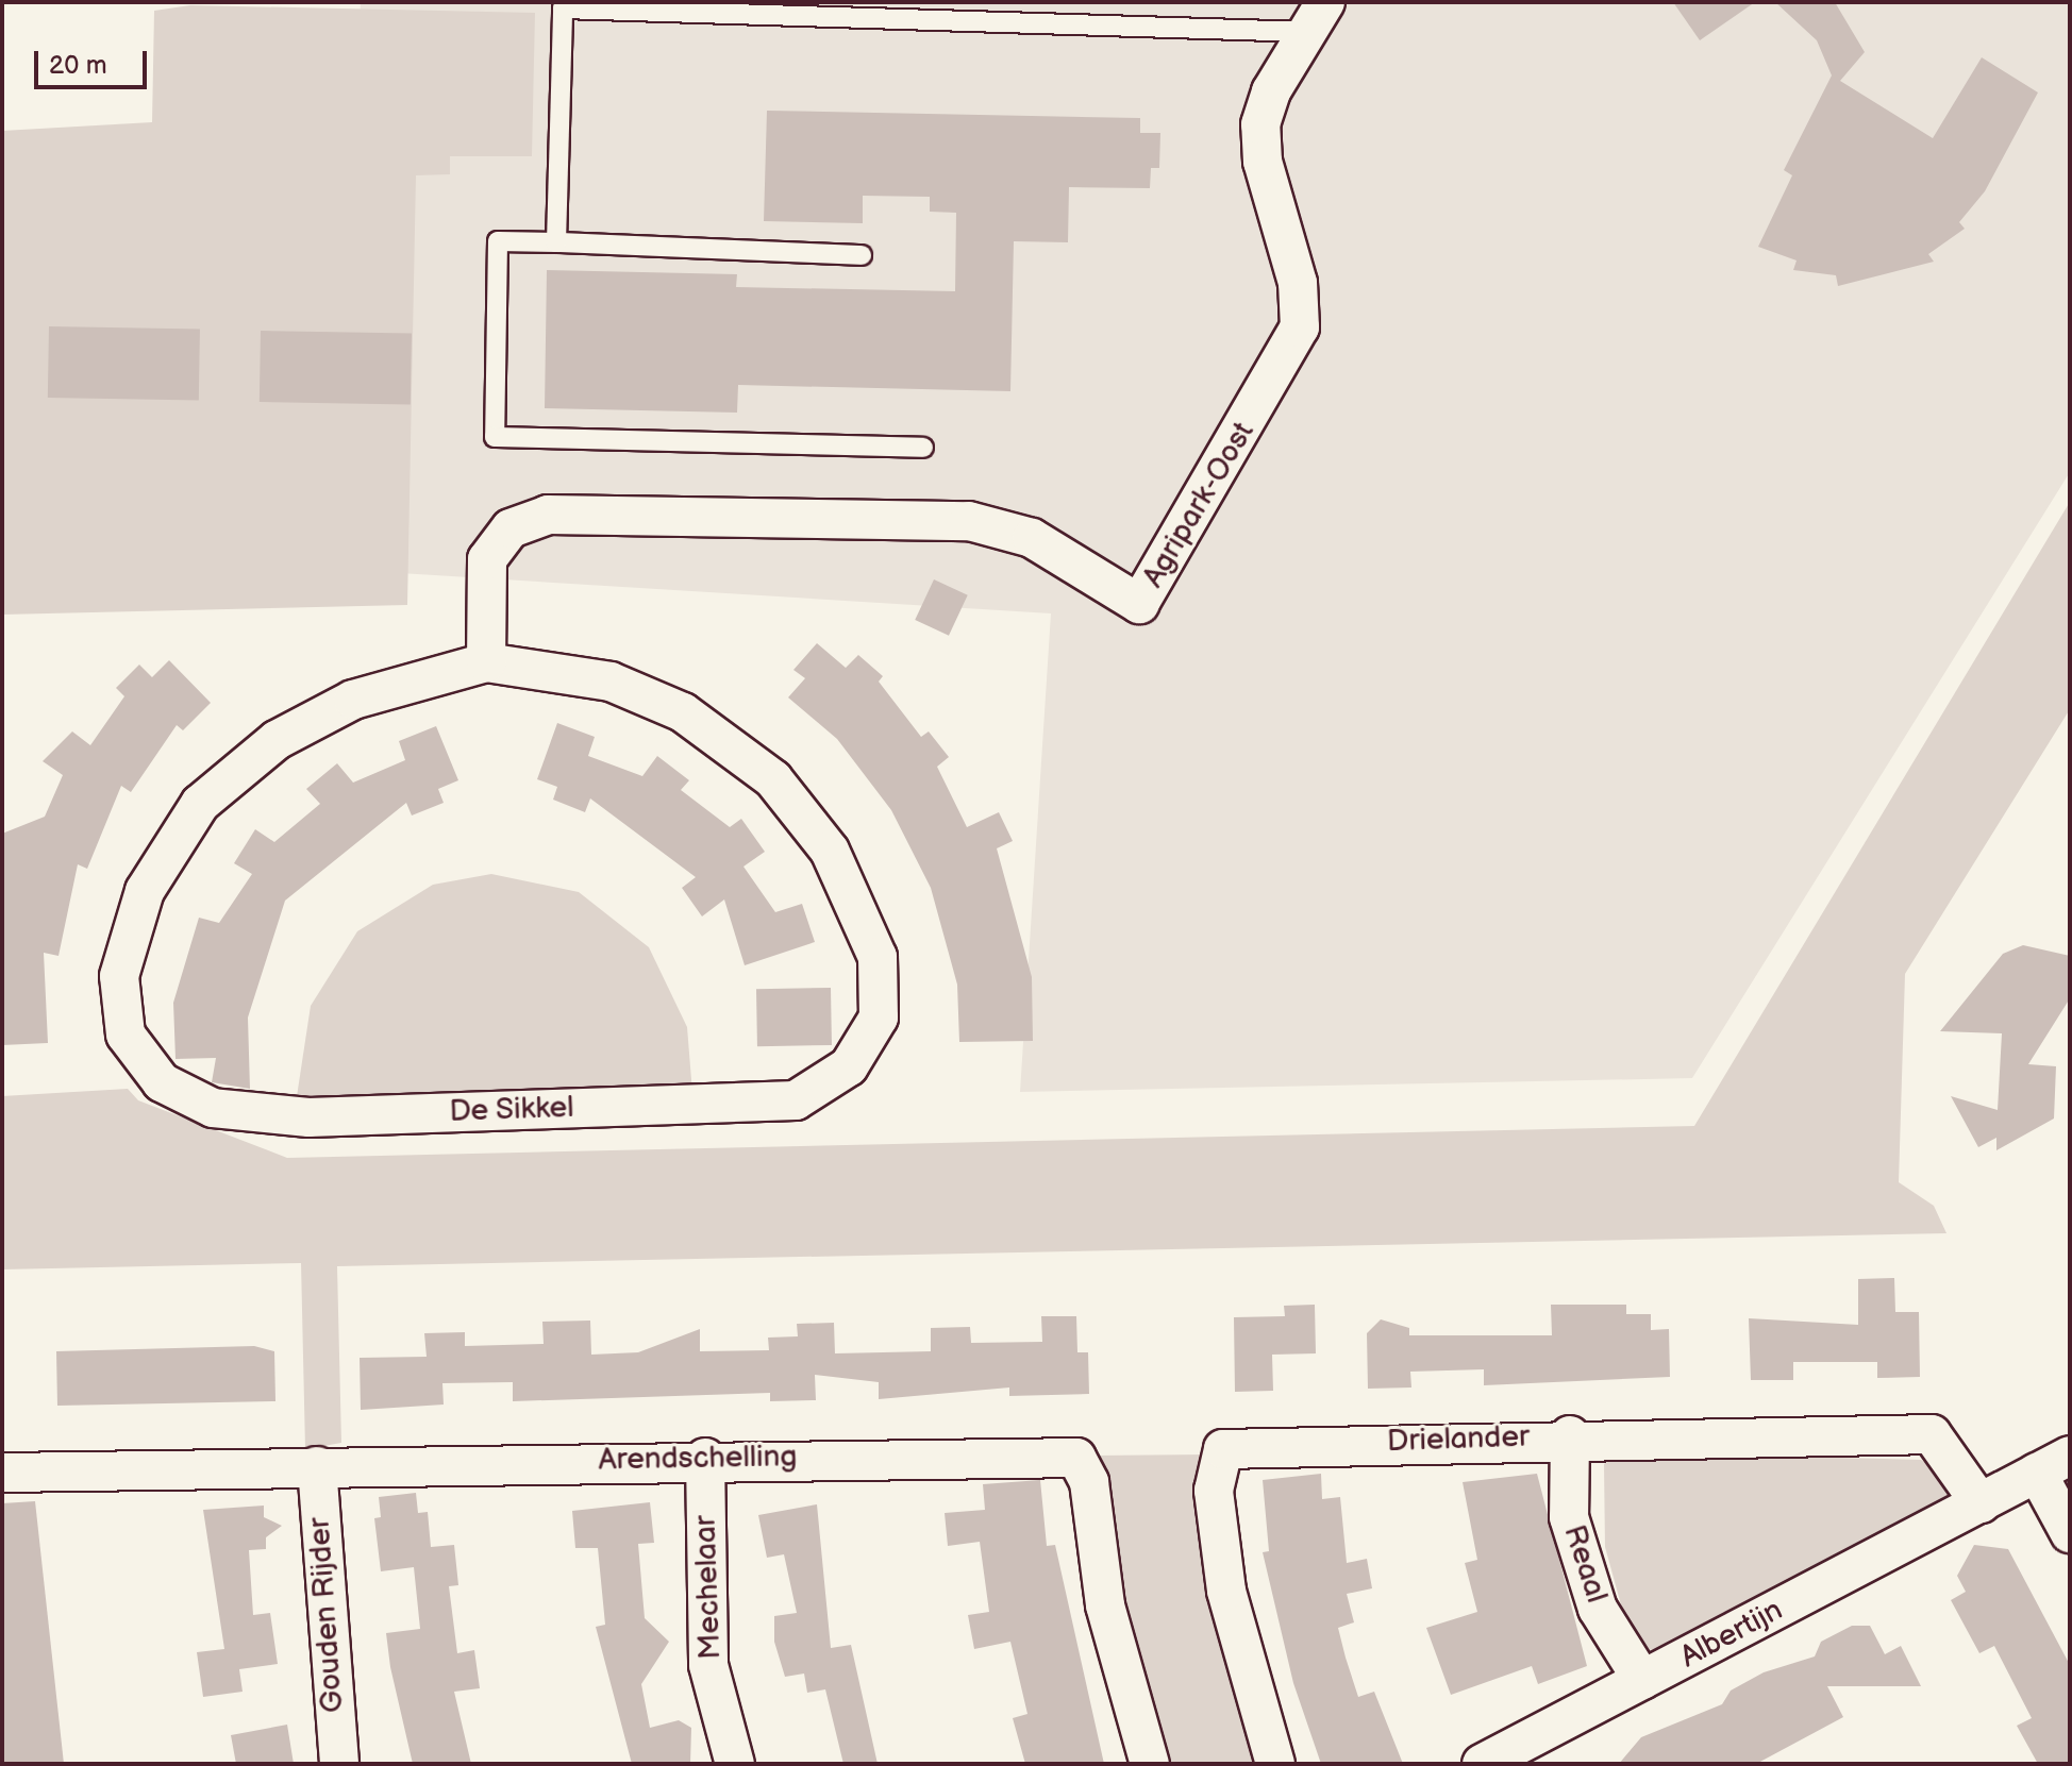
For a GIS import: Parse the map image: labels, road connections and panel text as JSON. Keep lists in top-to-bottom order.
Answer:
{
  "streets": {
    "street": [
      "Agripark-Oost",
      "De Sikkel",
      "Drielander",
      "Arendschelling",
      "Reaal",
      "Mechelaar",
      "Gouden Rijder",
      "Albertijn"
    ]
  },
  "crossings": [
    ["Agripark-Oost", "De Sikkel"],
    ["Drielander", "Reaal"],
    ["Drielander", "Albertijn"],
    ["Arendschelling", "Mechelaar"],
    ["Arendschelling", "Gouden Rijder"],
    ["Reaal", "Albertijn"]
  ],
  "scale_bar": "20 m"
}
